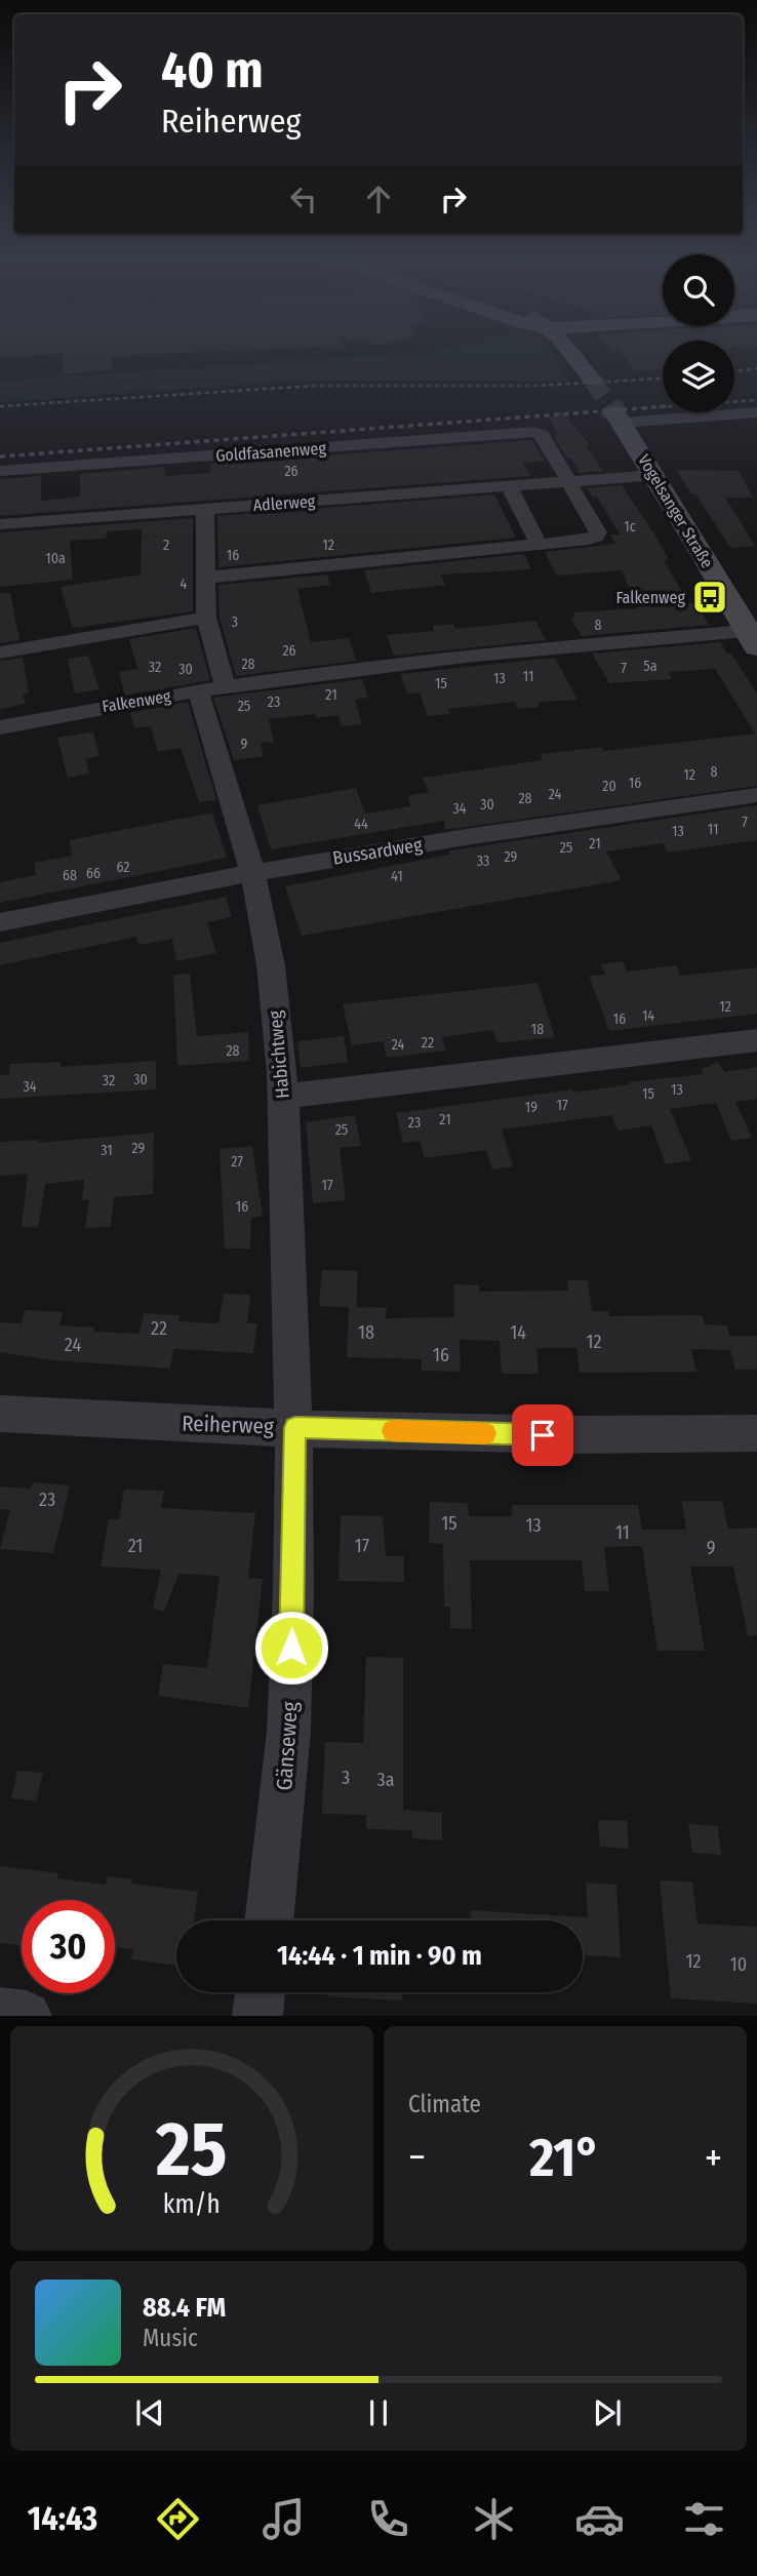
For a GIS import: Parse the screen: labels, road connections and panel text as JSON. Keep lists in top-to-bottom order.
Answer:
{
  "streets": {
    "street": [
      "Goldfasanenweg",
      "Adlerweg",
      "Vogelsanger Straße",
      "Falkenweg",
      "Bussardweg",
      "Habichtweg",
      "Reiherweg",
      "Gänseweg"
    ]
  },
  "crossings": [
    ["Goldfasanenweg", "Adlerweg"],
    ["Adlerweg", "Vogelsanger Straße"],
    ["Vogelsanger Straße", "Falkenweg"],
    ["Falkenweg", "Habichtweg"],
    ["Bussardweg", "Habichtweg"],
    ["Habichtweg", "Reiherweg"],
    ["Habichtweg", "Gänseweg"],
    ["Reiherweg", "Gänseweg"]
  ],
  "places": {
    "bus stop": ["Falkenweg"]
  },
  "house_numbers": [
    "26",
    "1c",
    "2",
    "12",
    "16",
    "10a",
    "4",
    "3",
    "8",
    "26",
    "28",
    "5a",
    "32",
    "7",
    "30",
    "11",
    "13",
    "15",
    "21",
    "23",
    "25",
    "9",
    "8",
    "12",
    "16",
    "20",
    "24",
    "28",
    "30",
    "34",
    "7",
    "44",
    "11",
    "13",
    "21",
    "25",
    "29",
    "33",
    "62",
    "66",
    "68",
    "41",
    "12",
    "14",
    "16",
    "18",
    "22",
    "24",
    "28",
    "30",
    "32",
    "34",
    "13",
    "15",
    "17",
    "19",
    "21",
    "23",
    "25",
    "29",
    "31",
    "27",
    "17",
    "16",
    "22",
    "18",
    "14",
    "12",
    "24",
    "16",
    "23",
    "15",
    "13",
    "11",
    "21",
    "17",
    "9",
    "3",
    "3a",
    "12",
    "10"
  ],
  "page": {
    "turn": ["40 m", "Reiherweg"],
    "limit": "30",
    "trip": "14:44 · 1 min · 90 m",
    "tile": "Climate",
    "heat": ["−", "21°", "+"],
    "song": ["88.4 FM", "Music"],
    "tabs": "14:43",
    "gauge": ["25", "km/h"]
  }
}
